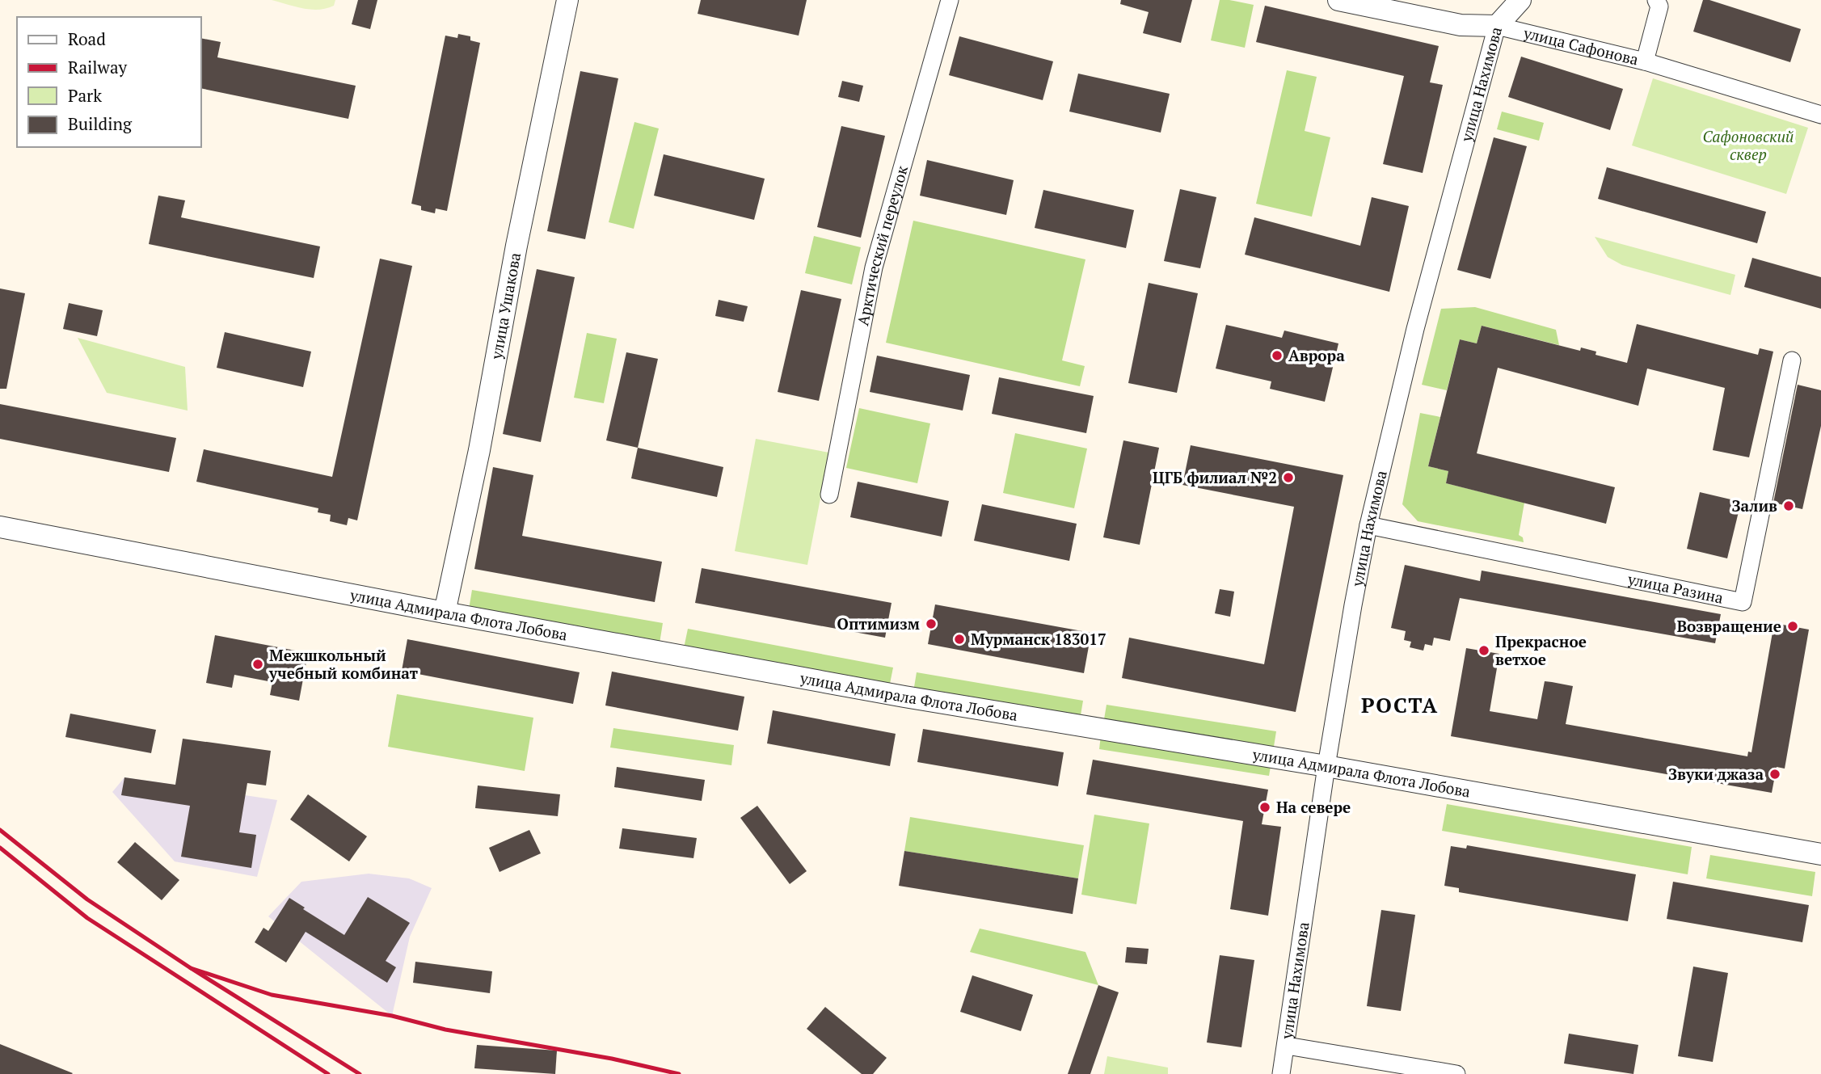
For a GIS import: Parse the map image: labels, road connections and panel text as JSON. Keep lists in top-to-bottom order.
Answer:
{
  "streets": {
    "street": [
      "улица Сафонова",
      "улица Нахимова",
      "Арктический переулок",
      "улица Ушакова",
      "улица Разина",
      "улица Адмирала Флота Лобова"
    ]
  },
  "crossings": [
    ["улица Сафонова", "улица Нахимова"],
    ["улица Нахимова", "улица Разина"],
    ["улица Нахимова", "улица Адмирала Флота Лобова"],
    ["улица Ушакова", "улица Адмирала Флота Лобова"]
  ],
  "districts": ["РОСТА"],
  "parks": ["Сафоновский сквер"],
  "places": [
    "Аврора",
    "ЦГБ филиал №2",
    "Залив",
    "Оптимизм",
    "Возвращение",
    "Мурманск 183017",
    "Прекрасное ветхое",
    "Межшкольный учебный комбинат",
    "Звуки джаза",
    "На севере"
  ],
  "legend": [
    "Road",
    "Railway",
    "Park",
    "Building"
  ]
}
